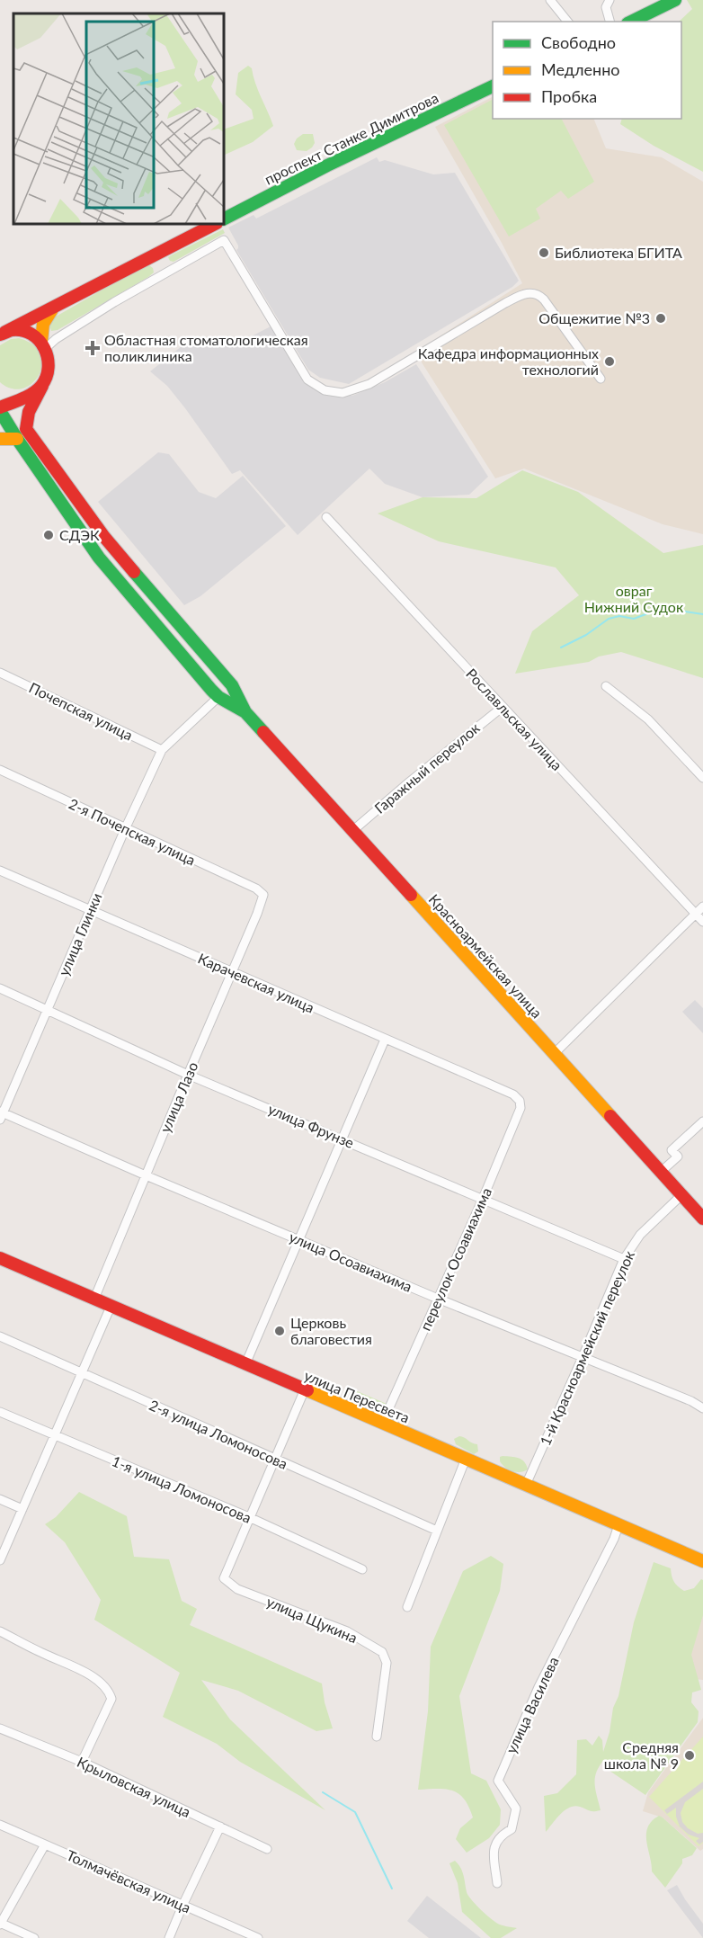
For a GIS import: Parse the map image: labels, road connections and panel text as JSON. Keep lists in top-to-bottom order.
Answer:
{
  "streets": {
    "main road": ["проспект Станке Димитрова", "Красноармейская улица", "улица Пересвета"],
    "street": [
      "Почепская улица",
      "Рославльская улица",
      "Гаражный переулок",
      "2-я Почепская улица",
      "улица Глинки",
      "Карачевская улица",
      "улица Лазо",
      "улица Фрунзе",
      "переулок Осоавиахима",
      "улица Осоавиахима",
      "1-й Красноармейский переулок",
      "2-я улица Ломоносова",
      "1-я улица Ломоносова",
      "улица Щукина",
      "улица Василева",
      "Крыловская улица",
      "Толмачёвская улица"
    ]
  },
  "crossings": [
    ["Почепская улица", "улица Глинки"],
    ["Рославльская улица", "Гаражный переулок"],
    ["Гаражный переулок", "Красноармейская улица"],
    ["2-я Почепская улица", "улица Глинки"],
    ["2-я Почепская улица", "улица Лазо"],
    ["улица Глинки", "Карачевская улица"],
    ["улица Глинки", "улица Фрунзе"],
    ["улица Глинки", "улица Осоавиахима"],
    ["Красноармейская улица", "1-й Красноармейский переулок"],
    ["Карачевская улица", "улица Лазо"],
    ["Карачевская улица", "переулок Осоавиахима"],
    ["улица Лазо", "улица Фрунзе"],
    ["улица Лазо", "улица Осоавиахима"],
    ["улица Лазо", "улица Пересвета"],
    ["улица Фрунзе", "переулок Осоавиахима"],
    ["улица Фрунзе", "1-й Красноармейский переулок"],
    ["переулок Осоавиахима", "улица Осоавиахима"],
    ["переулок Осоавиахима", "улица Пересвета"],
    ["улица Осоавиахима", "1-й Красноармейский переулок"],
    ["1-й Красноармейский переулок", "улица Пересвета"],
    ["улица Пересвета", "улица Василева"],
    ["1-я улица Ломоносова", "улица Щукина"]
  ],
  "parks": ["овраг Нижний Судок"],
  "places": {
    "other": [
      "Библиотека БГИТА",
      "Общежитие №3",
      "Кафедра информационных технологий",
      "СДЭК",
      "Церковь благовестия",
      "Средняя школа № 9"
    ],
    "health": ["Областная стоматологическая поликлиника"]
  },
  "legend": ["Свободно", "Медленно", "Пробка"]
}
